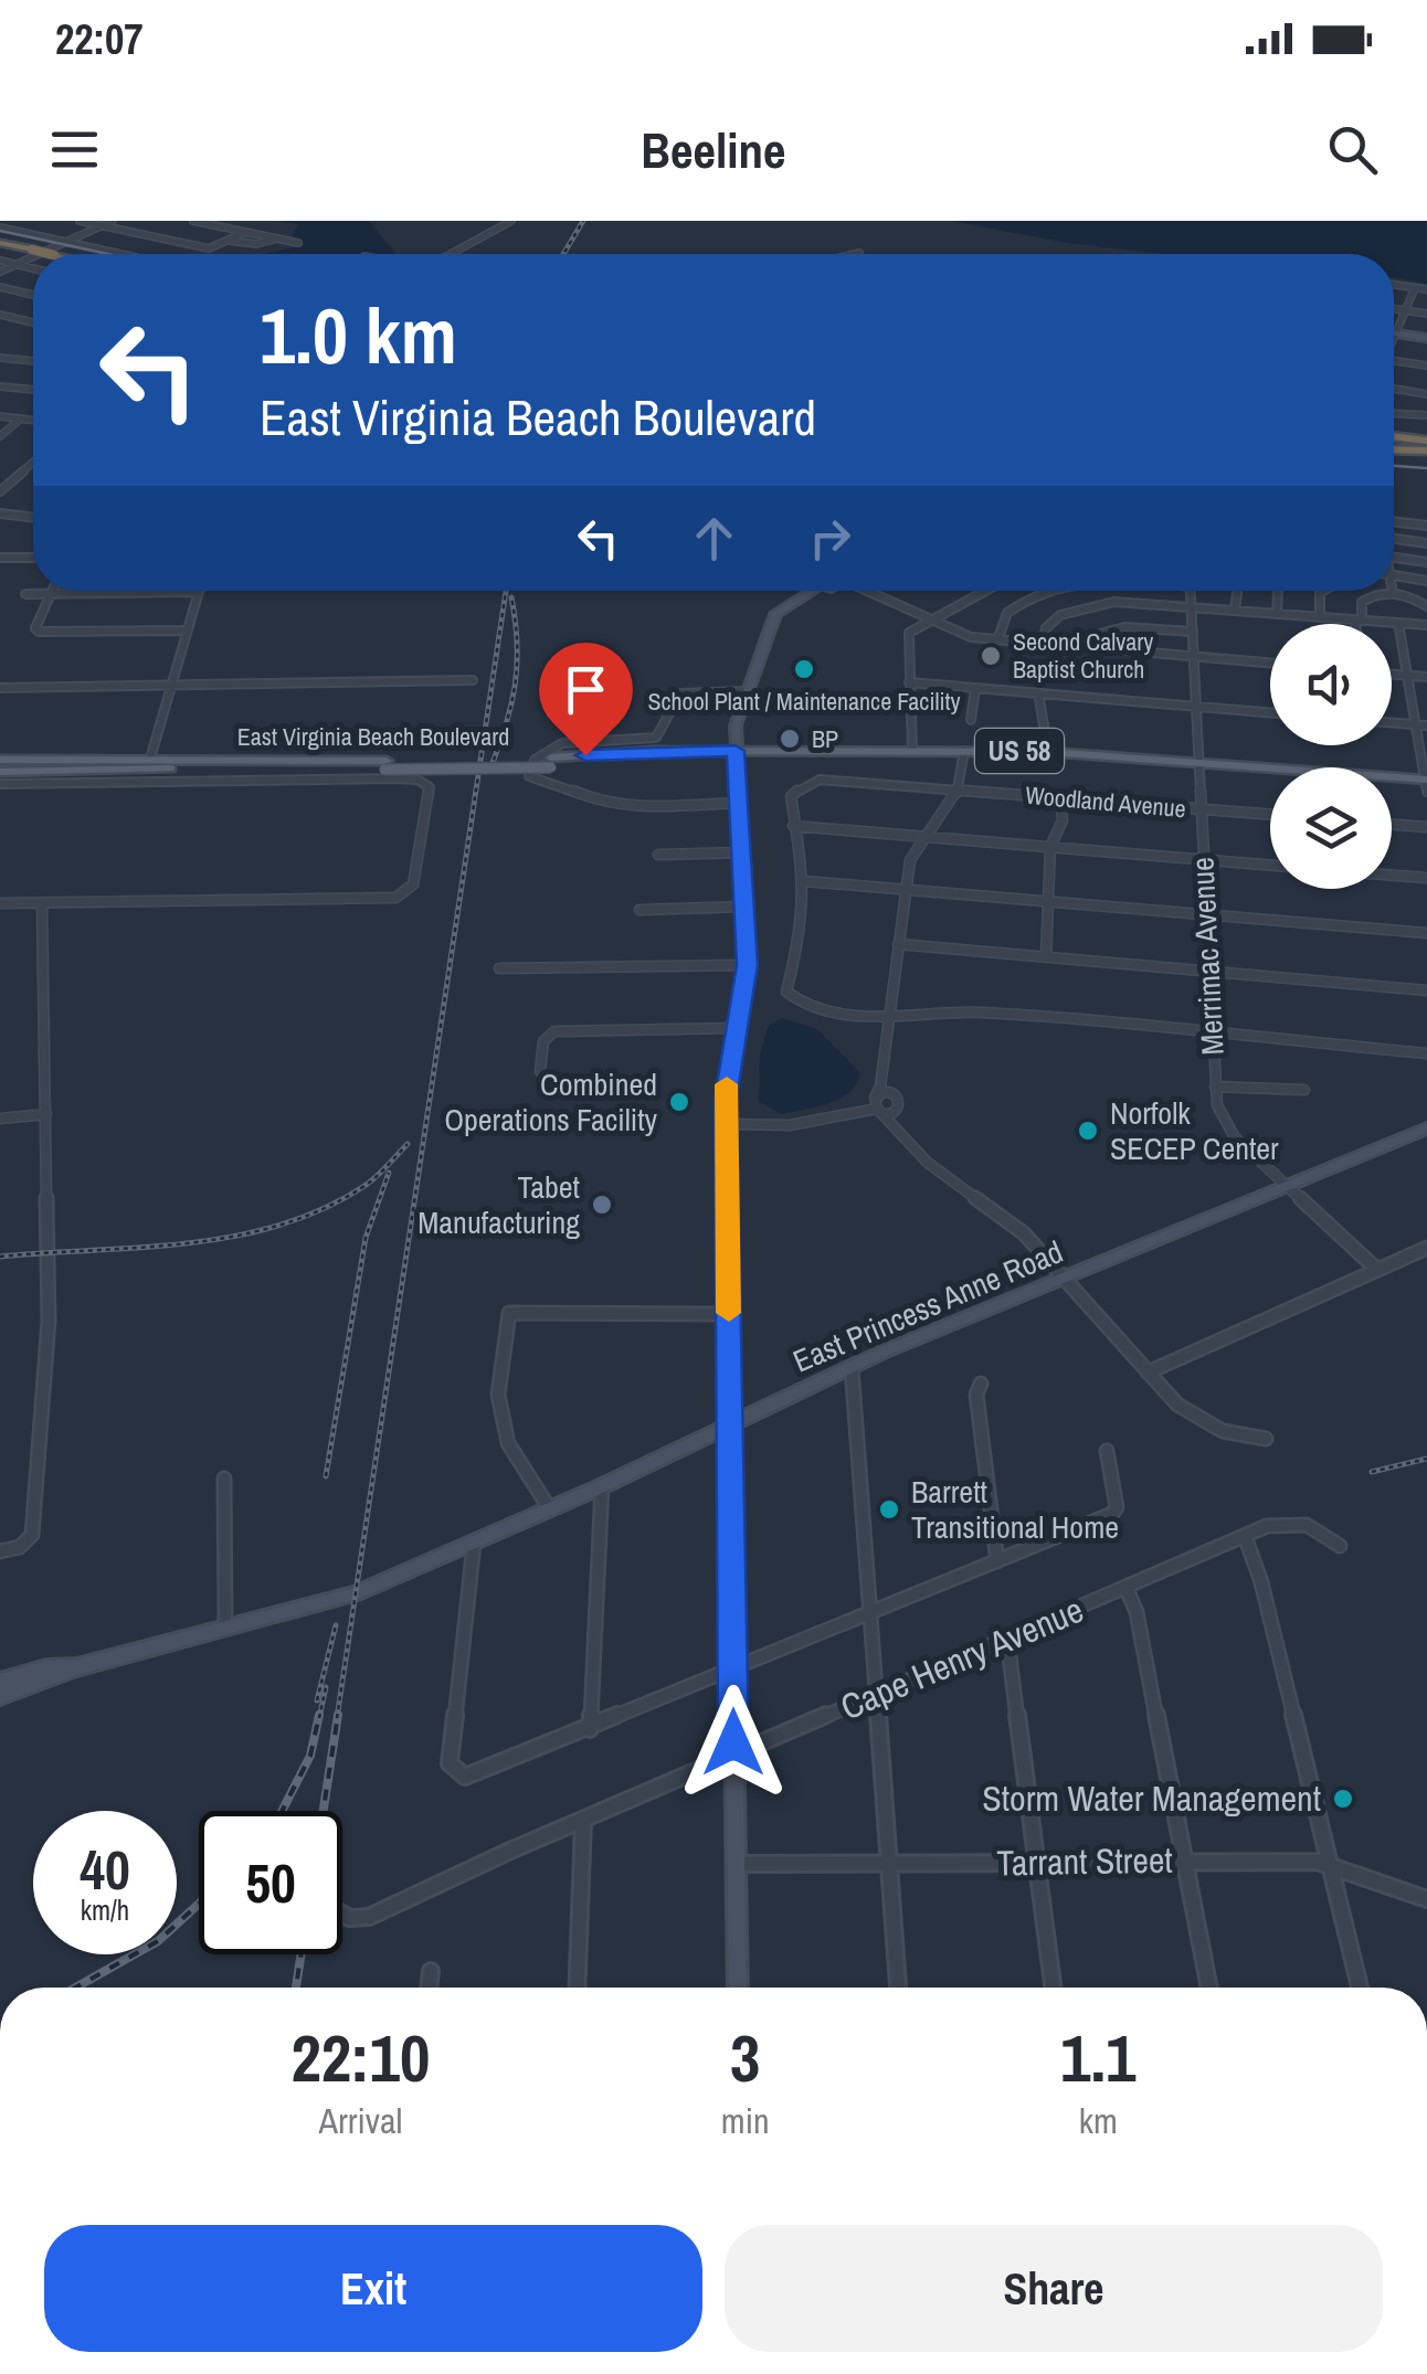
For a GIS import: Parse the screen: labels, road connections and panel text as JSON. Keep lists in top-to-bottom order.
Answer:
{
  "streets": {
    "main road": ["East Virginia Beach Boulevard", "US 58", "East Princess Anne Road"],
    "street": [
      "Woodland Avenue",
      "Merrimac Avenue",
      "Cape Henry Avenue",
      "Tarrant Street"
    ]
  },
  "crossings": [
    ["East Virginia Beach Boulevard", "Merrimac Avenue"],
    ["Woodland Avenue", "Merrimac Avenue"],
    ["Merrimac Avenue", "East Princess Anne Road"]
  ],
  "places": [
    "Second Calvary Baptist Church",
    "School Plant / Maintenance Facility",
    "BP",
    "Combined Operations Facility",
    "Norfolk SECEP Center",
    "Tabet Manufacturing",
    "Barrett Transitional Home",
    "Storm Water Management"
  ],
  "page": {
    "status": "22:07",
    "header": "Beeline",
    "turn": ["1.0 km", "East Virginia Beach Boulevard"],
    "speed": "40 km/h",
    "limit": "50",
    "eta": [
      "22:10",
      "Arrival",
      "3",
      "min",
      "1.1",
      "km"
    ],
    "buttons": ["Exit", "Share"]
  }
}
